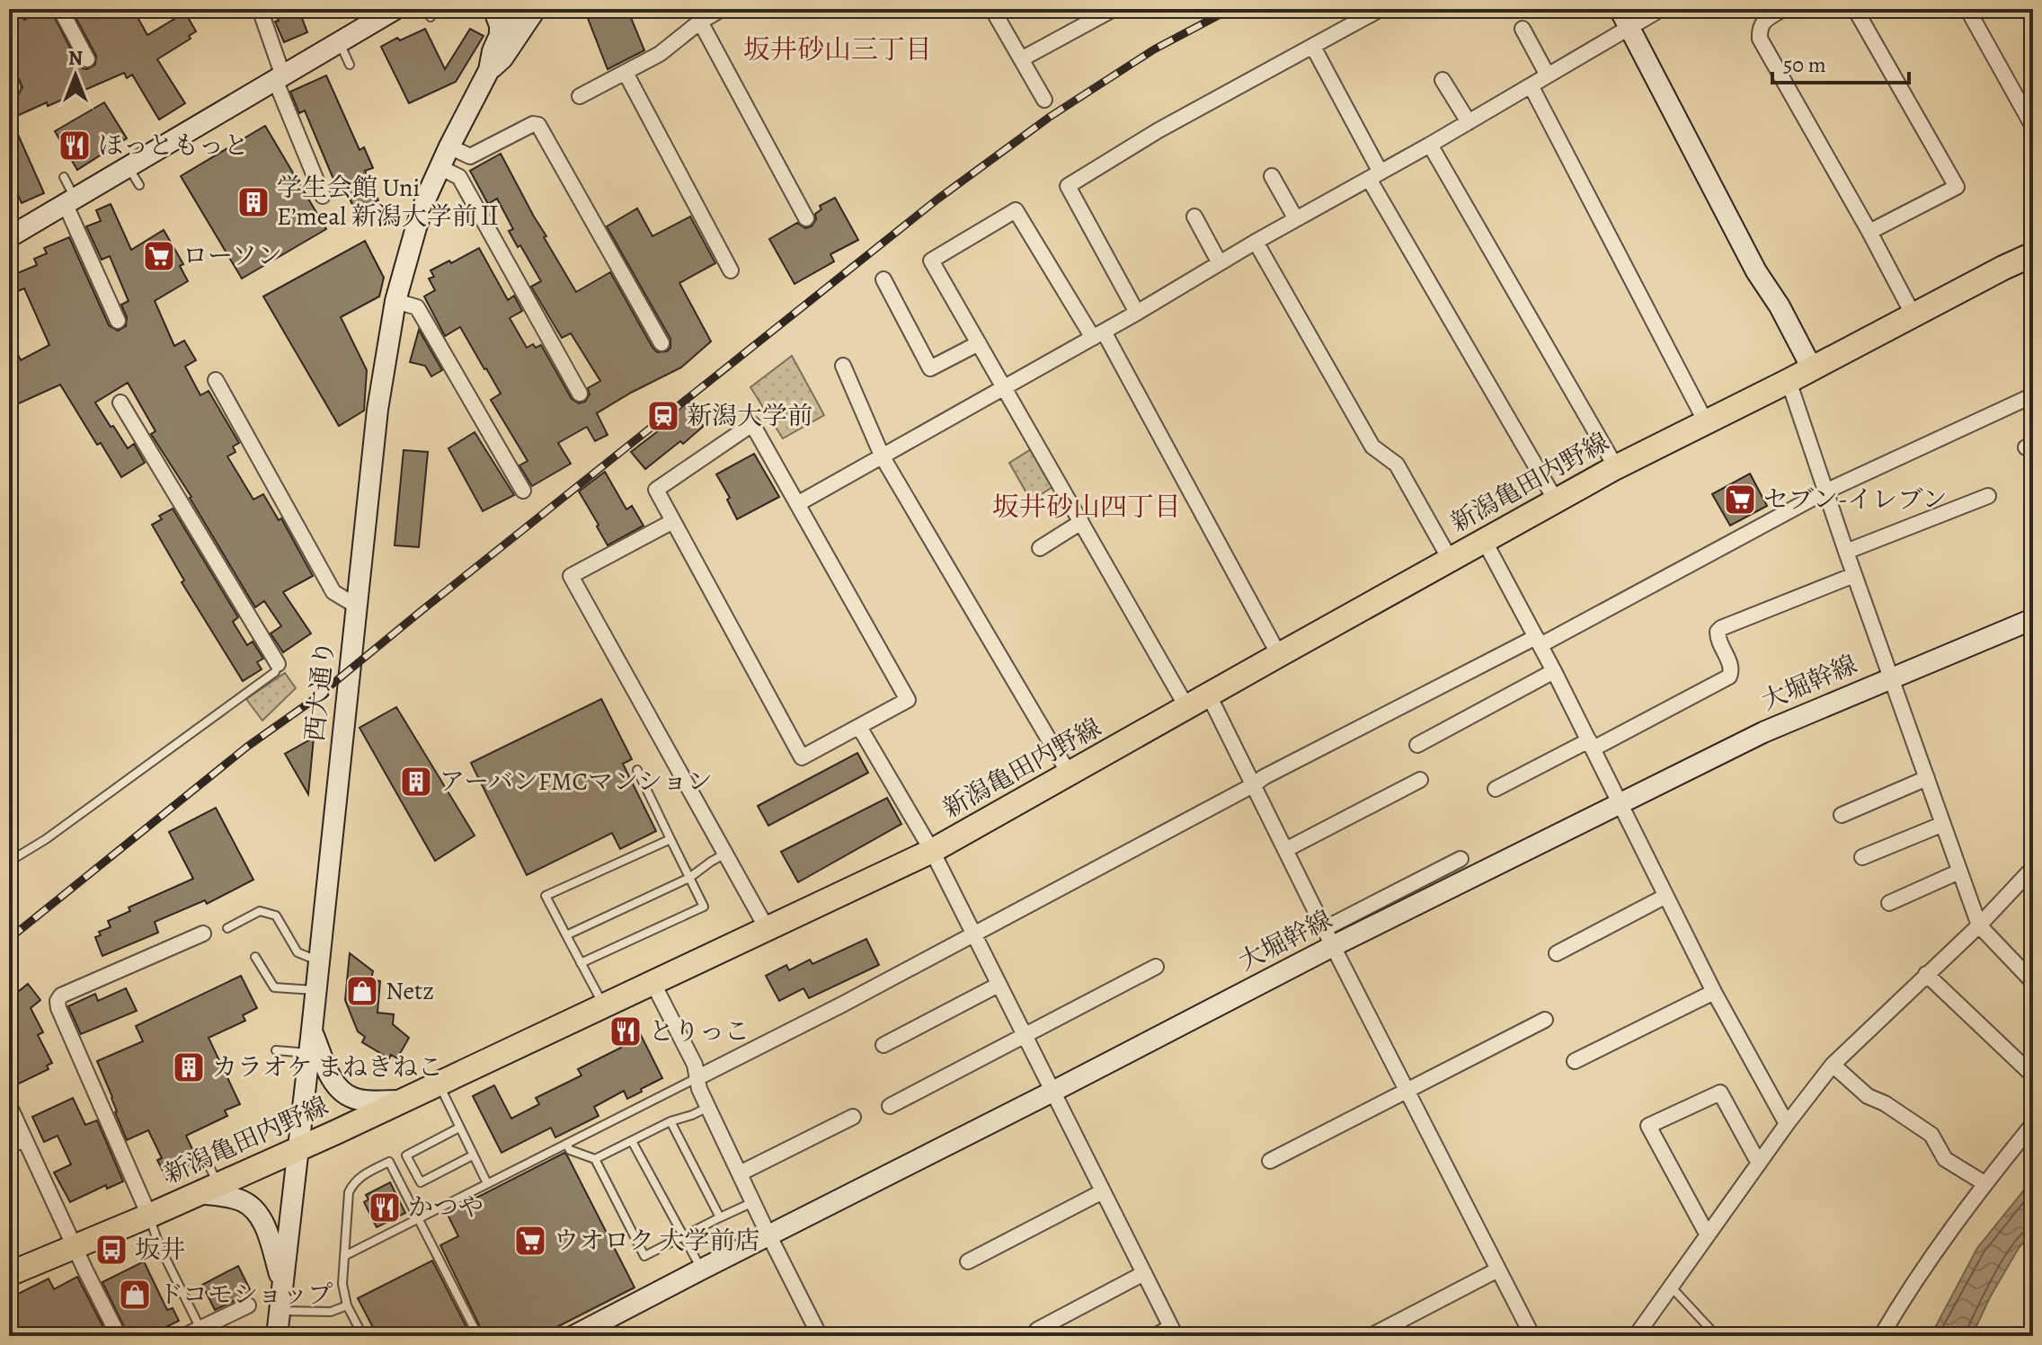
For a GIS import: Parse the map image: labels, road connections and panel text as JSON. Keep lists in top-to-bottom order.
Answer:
{
  "streets": {
    "main road": ["新潟亀田内野線"],
    "street": ["大堀幹線", "西大通り"]
  },
  "crossings": [
    ["新潟亀田内野線", "西大通り"]
  ],
  "districts": ["坂井砂山三丁目", "坂井砂山四丁目"],
  "places": {
    "restaurant": ["ほっともっと", "とりっこ", "かつや"],
    "building": ["学生会館 Uni E’meal 新潟大学前Ⅱ", "アーバンFMCマンション", "カラオケ まねきねこ"],
    "supermarket": ["ローソン", "セブン-イレブン", "ウオロク 大学前店"],
    "station": ["新潟大学前"],
    "shop": ["Netz", "ドコモショップ"],
    "bus stop": ["坂井"]
  },
  "scale_bar": "50 m",
  "north": "top"
}
